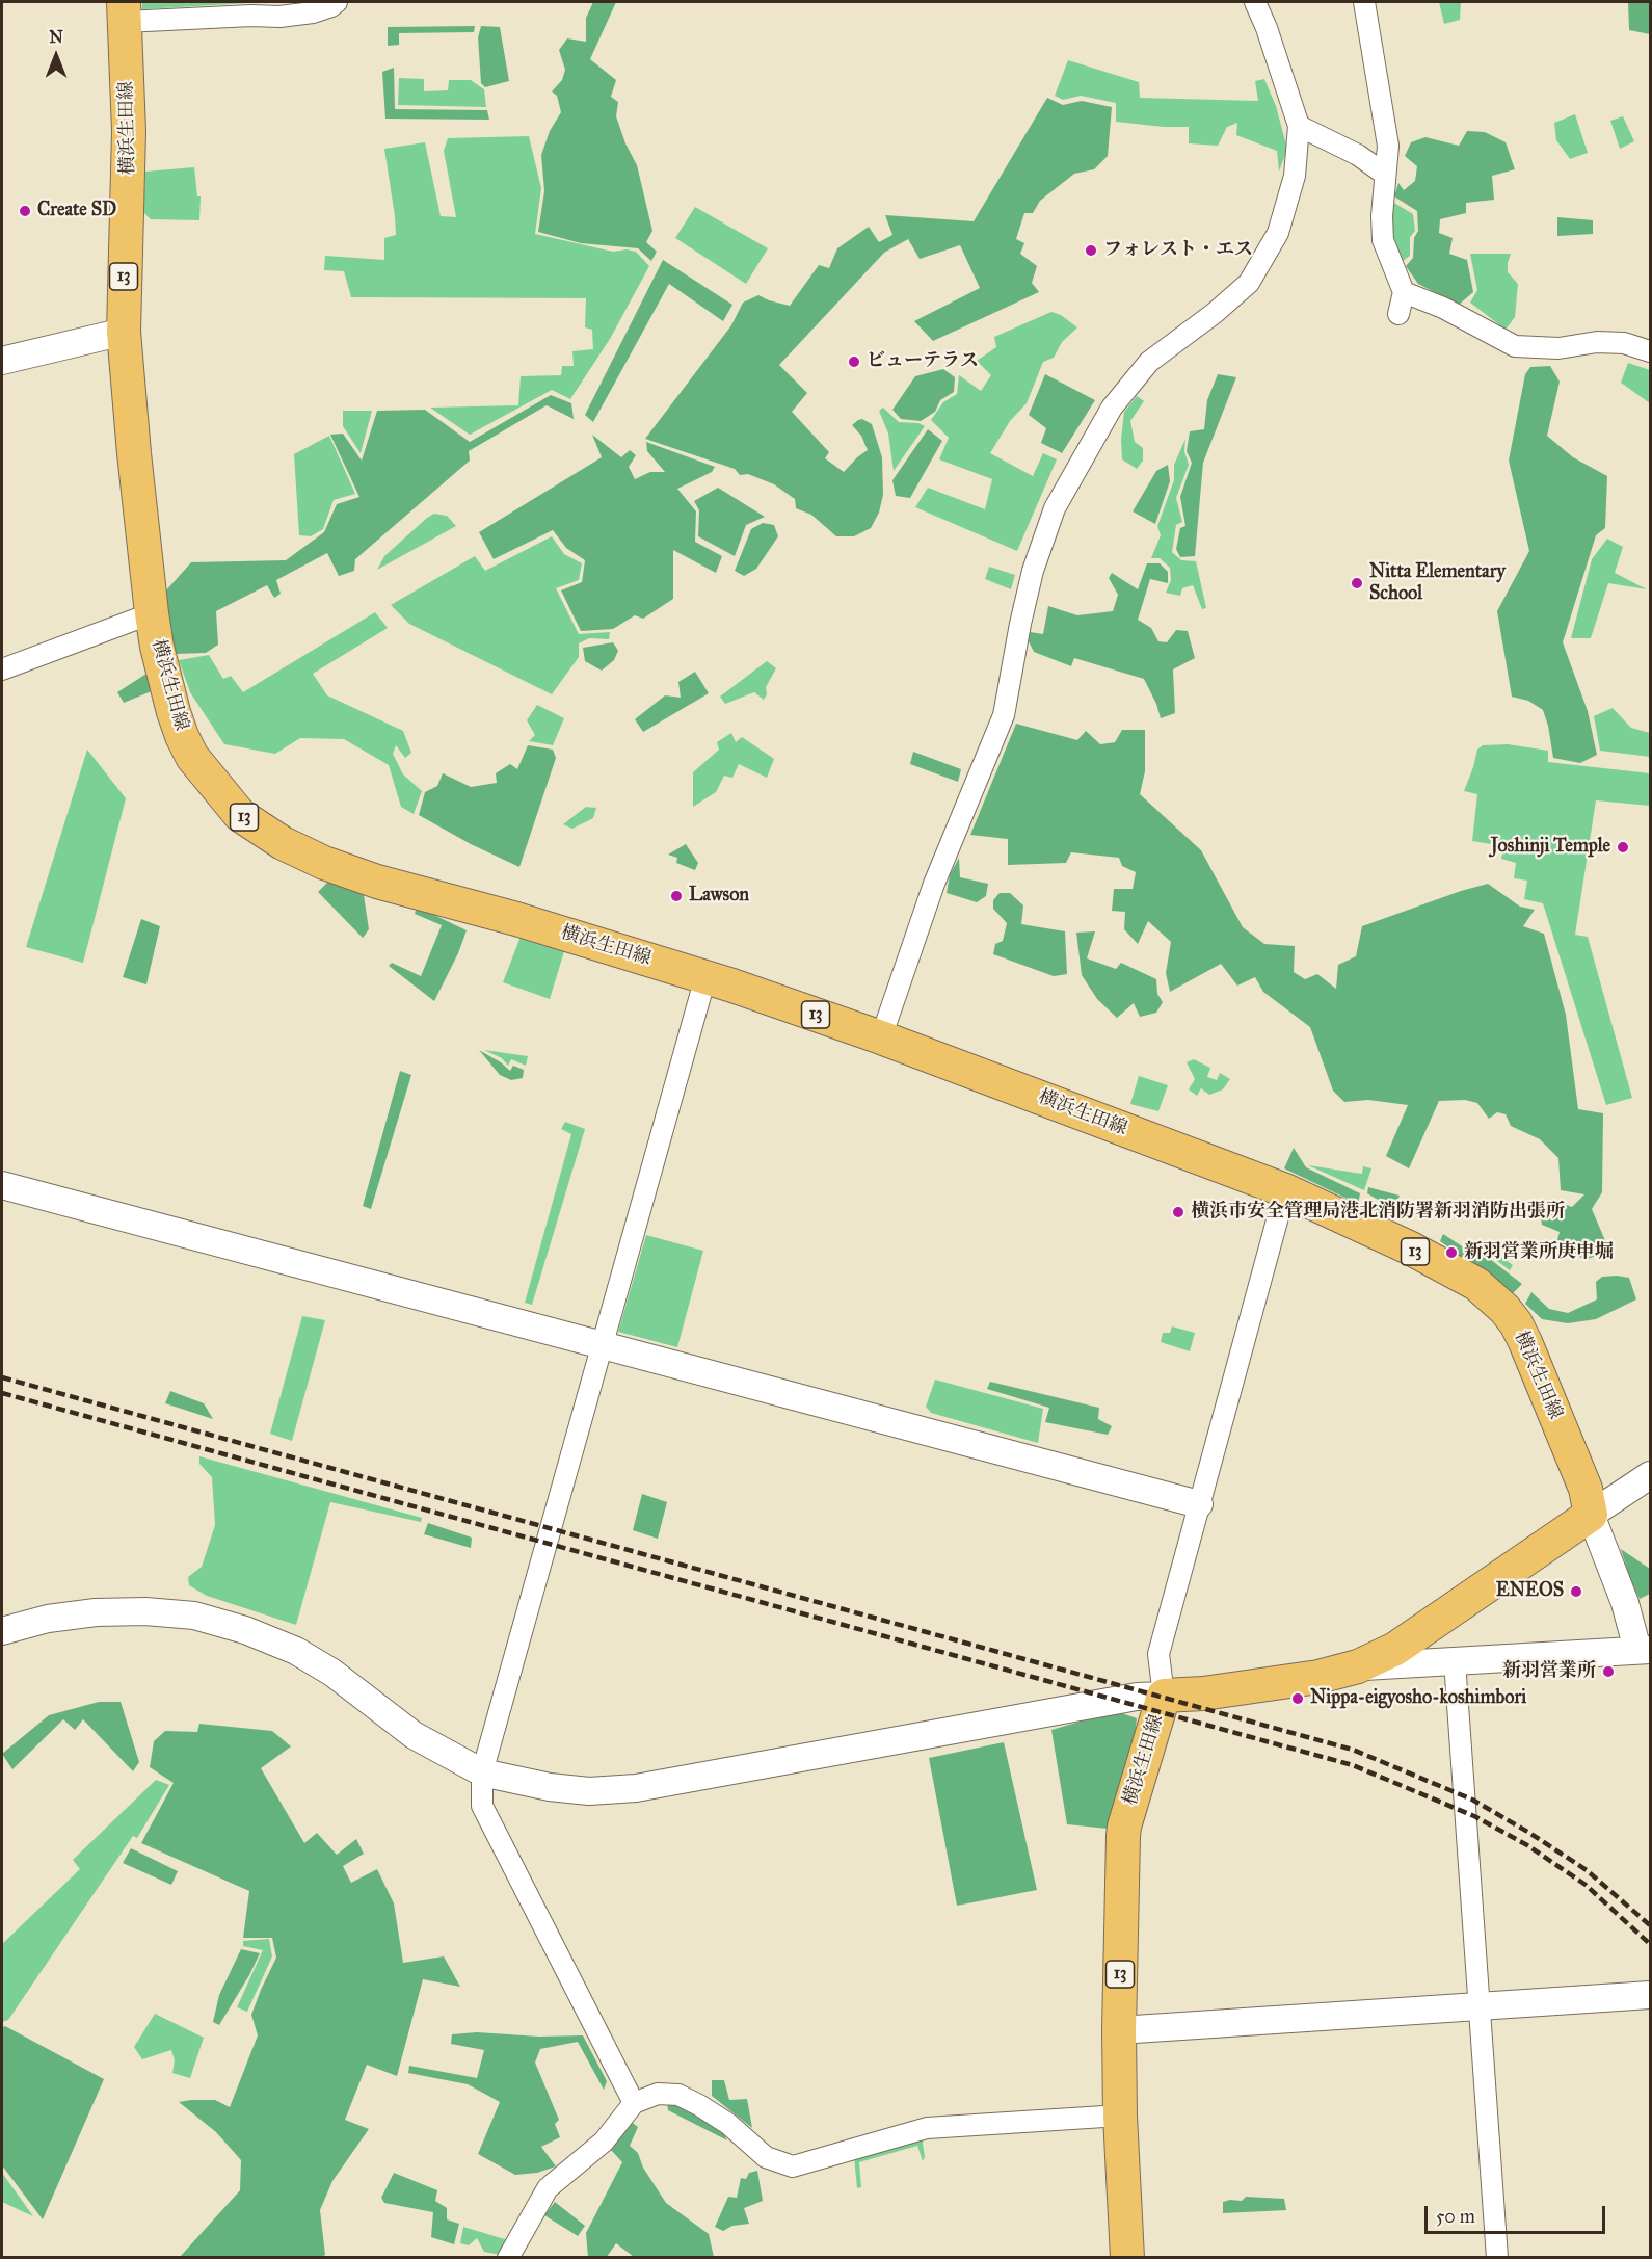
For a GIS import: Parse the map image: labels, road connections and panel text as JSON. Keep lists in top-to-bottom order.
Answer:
{
  "streets": {
    "main road": ["横浜生田線", "13"]
  },
  "places": [
    "Create SD",
    "フォレスト・エス",
    "ビューテラス",
    "Nitta Elementary School",
    "Joshinji Temple",
    "Lawson",
    "横浜市安全管理局港北消防署新羽消防出張所",
    "新羽営業所庚申堀",
    "ENEOS",
    "新羽営業所",
    "Nippa-eigyosho-koshimbori"
  ],
  "scale_bar": "50 m",
  "north": "top"
}
